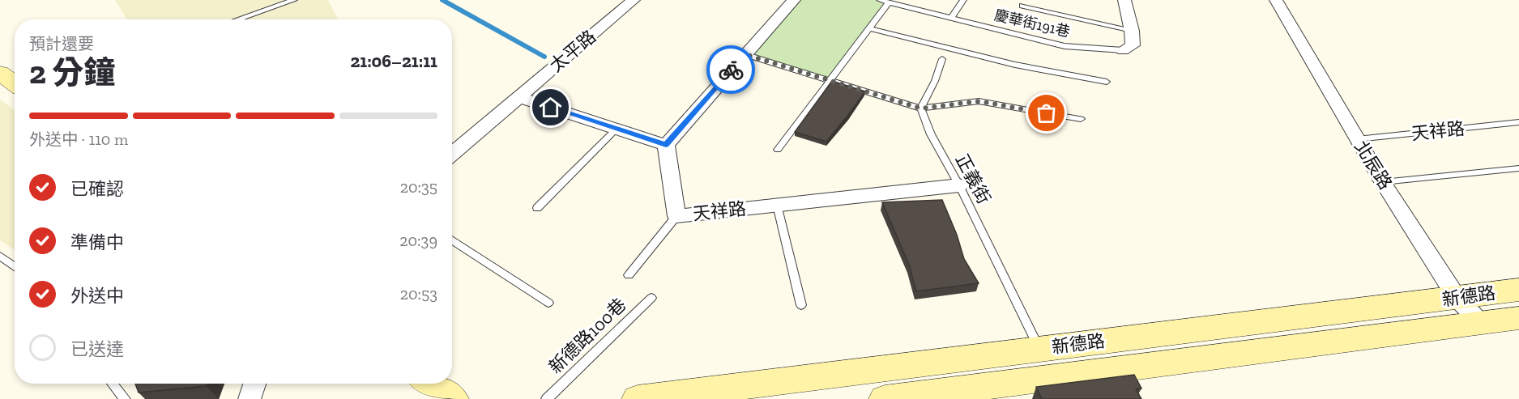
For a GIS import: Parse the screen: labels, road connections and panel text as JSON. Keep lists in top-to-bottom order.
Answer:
{
  "streets": {
    "main road": ["新德路"],
    "street": ["太平路", "天祥路", "北辰路"],
    "lane": ["慶華街191巷", "正義街", "新德路100巷"]
  },
  "crossings": [
    ["天祥路", "北辰路"],
    ["天祥路", "正義街"],
    ["北辰路", "新德路"],
    ["正義街", "新德路"]
  ],
  "page": {
    "heading": ["2 分鐘", "預計還要", "21:06–21:11"],
    "bar": "外送中 · 110 m",
    "list": [
      ["已確認", "20:35"],
      ["準備中", "20:39"],
      ["外送中", "20:53"],
      "已送達"
    ]
  }
}
